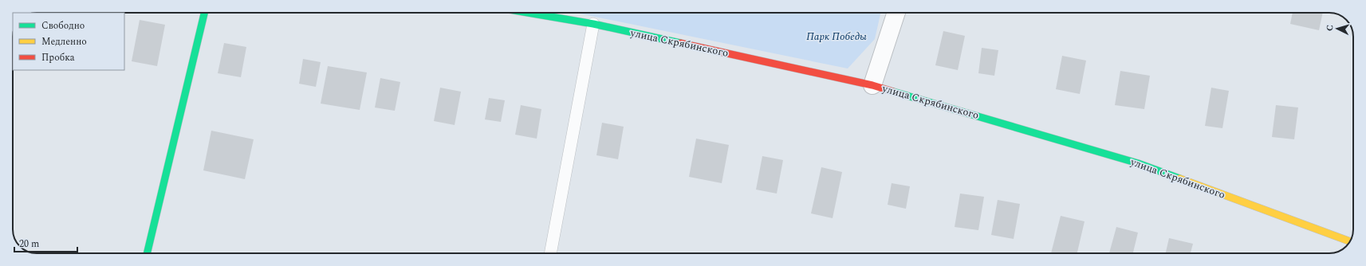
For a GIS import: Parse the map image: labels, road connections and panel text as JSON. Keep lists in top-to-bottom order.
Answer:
{
  "streets": {
    "street": ["улица Скрябинского"]
  },
  "parks": ["Парк Победы"],
  "legend": ["Свободно", "Медленно", "Пробка"],
  "scale_bar": "20 m",
  "north": "left"
}
